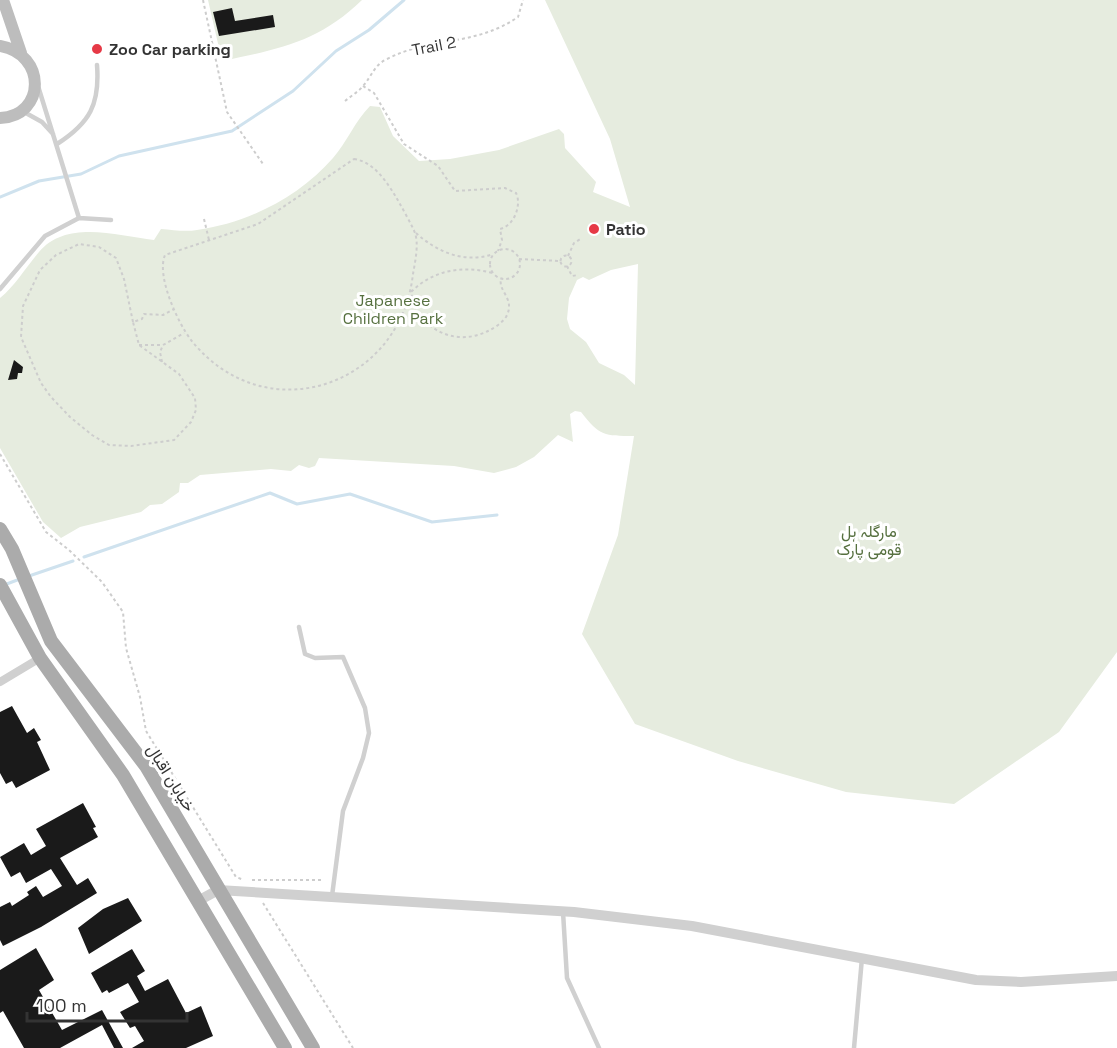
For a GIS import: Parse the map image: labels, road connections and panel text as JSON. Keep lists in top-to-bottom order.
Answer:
{
  "streets": {
    "main road": ["خیابان اقبال"],
    "path": ["Trail 2"]
  },
  "parks": ["Japanese Children Park", "مارگلہ ہل قومی پارک"],
  "places": ["Zoo Car parking", "Patio"],
  "scale_bar": "100 m"
}
